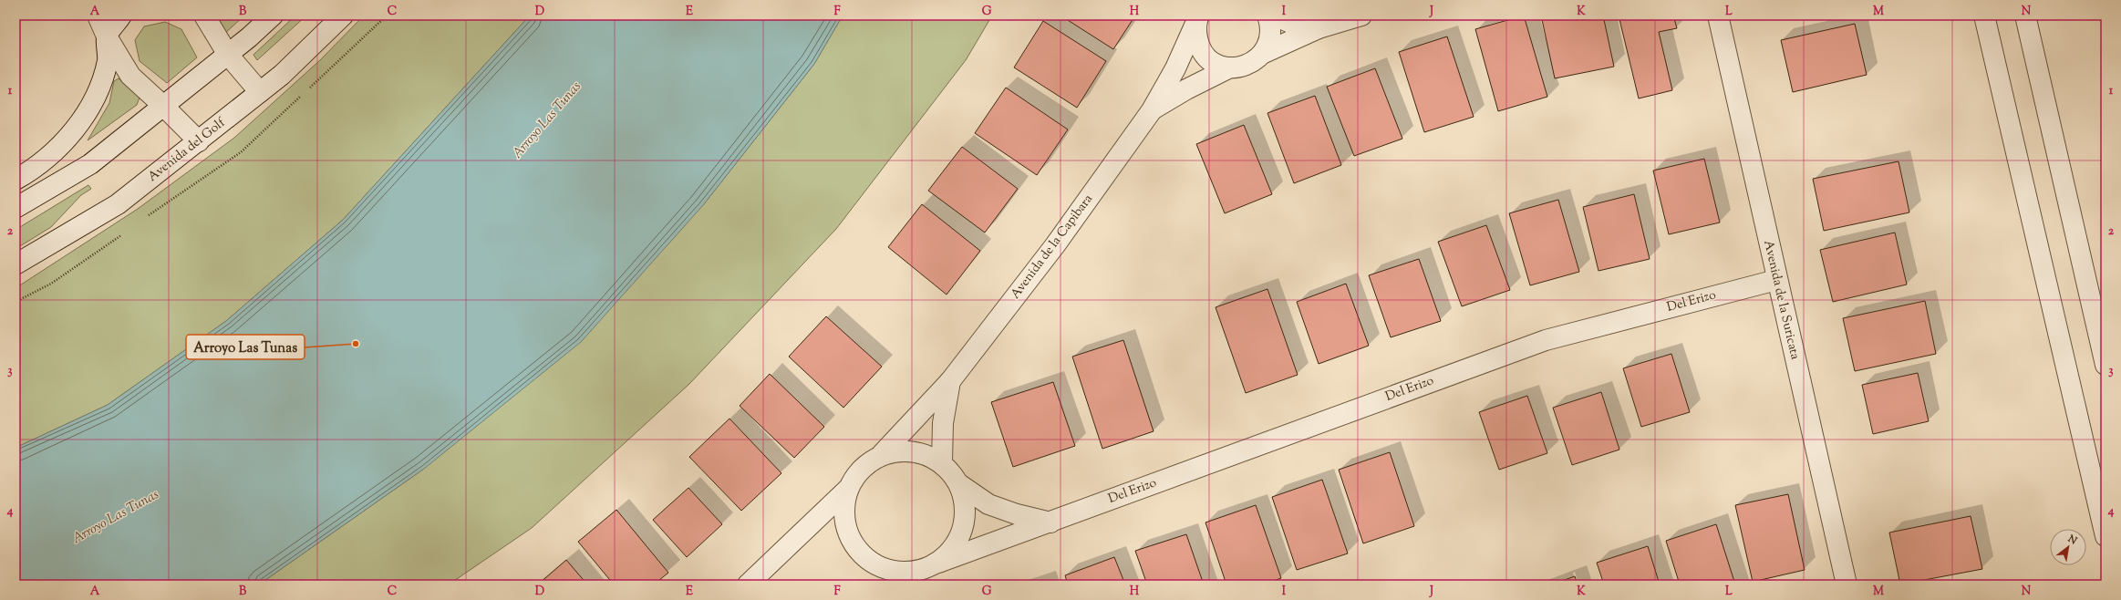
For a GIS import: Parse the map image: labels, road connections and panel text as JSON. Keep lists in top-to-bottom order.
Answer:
{
  "streets": {
    "street": [
      "Avenida del Golf",
      "Avenida de la Capibara",
      "Avenida de la Suricata",
      "Del Erizo"
    ]
  },
  "crossings": [
    ["Avenida de la Capibara", "Del Erizo"],
    ["Avenida de la Suricata", "Del Erizo"]
  ],
  "water": ["Arroyo Las Tunas"],
  "places": ["Arroyo Las Tunas"],
  "north": "top right",
  "grid": {
    "columns": [
      "A",
      "B",
      "C",
      "D",
      "E",
      "F",
      "G",
      "H",
      "I",
      "J",
      "K",
      "L",
      "M",
      "N"
    ],
    "rows": [
      "1",
      "2",
      "3",
      "4"
    ]
  }
}
